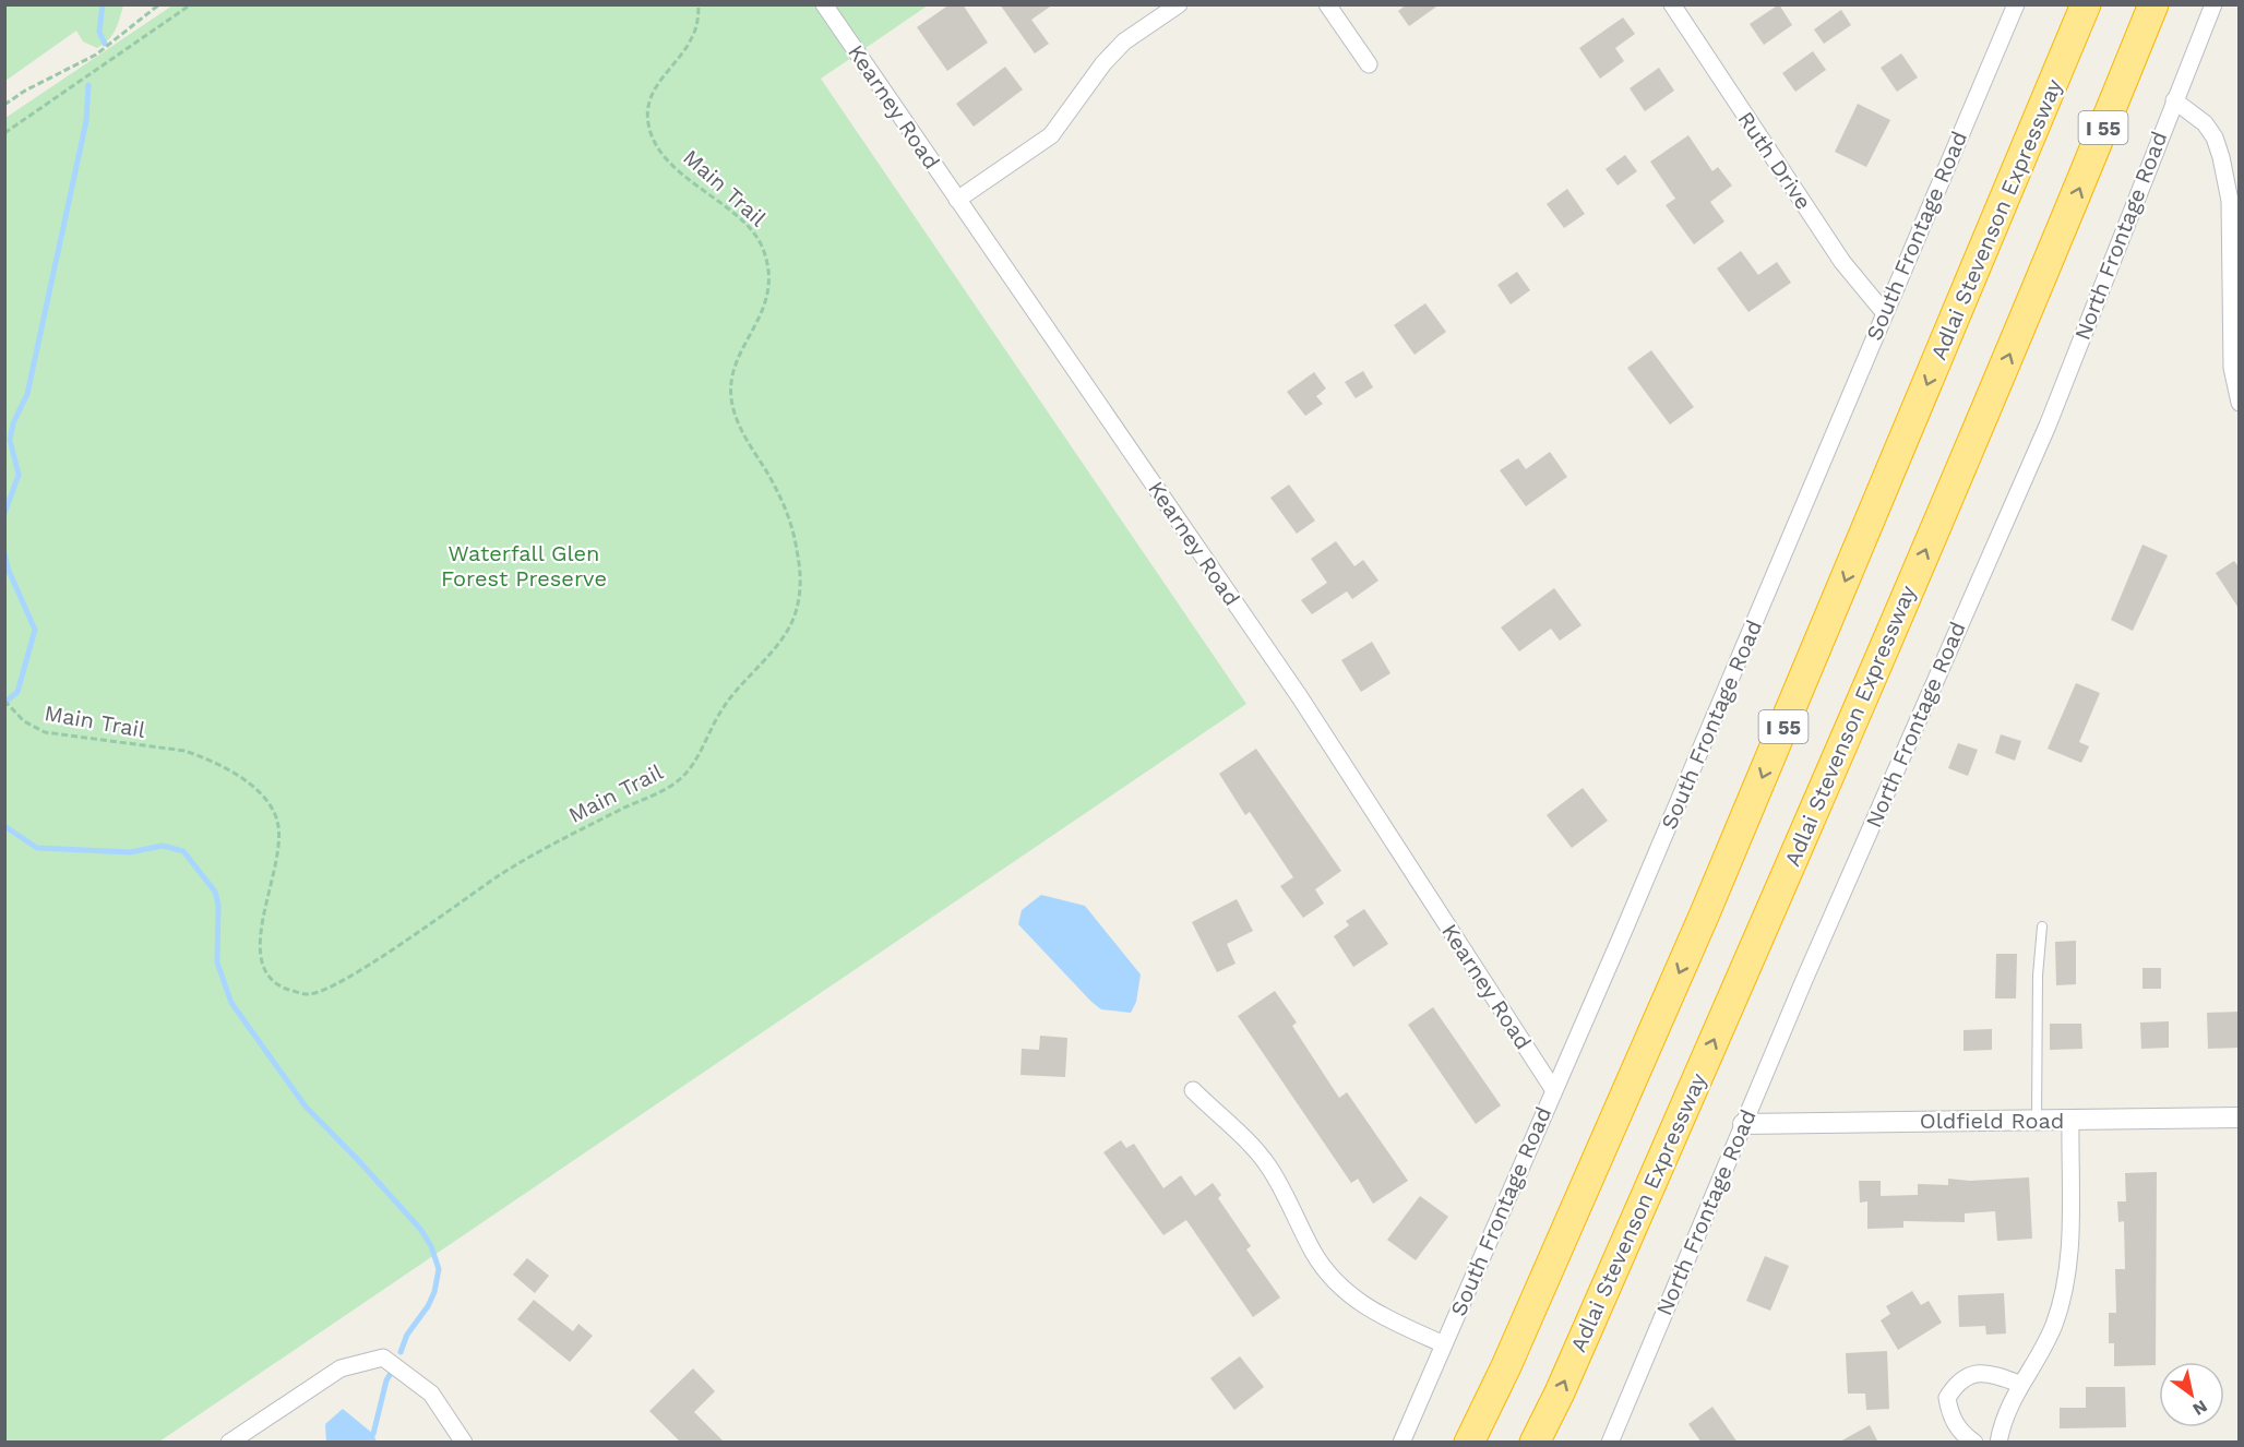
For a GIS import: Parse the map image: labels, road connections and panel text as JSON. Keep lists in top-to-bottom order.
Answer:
{
  "streets": {
    "highway": ["I 55", "Adlai Stevenson Expressway"],
    "street": [
      "Kearney Road",
      "Ruth Drive",
      "South Frontage Road",
      "North Frontage Road",
      "Oldfield Road"
    ],
    "path": ["Main Trail"]
  },
  "crossings": [
    ["Kearney Road", "South Frontage Road"],
    ["Ruth Drive", "South Frontage Road"],
    ["North Frontage Road", "Oldfield Road"]
  ],
  "parks": ["Waterfall Glen Forest Preserve"],
  "north": "bottom right"
}
